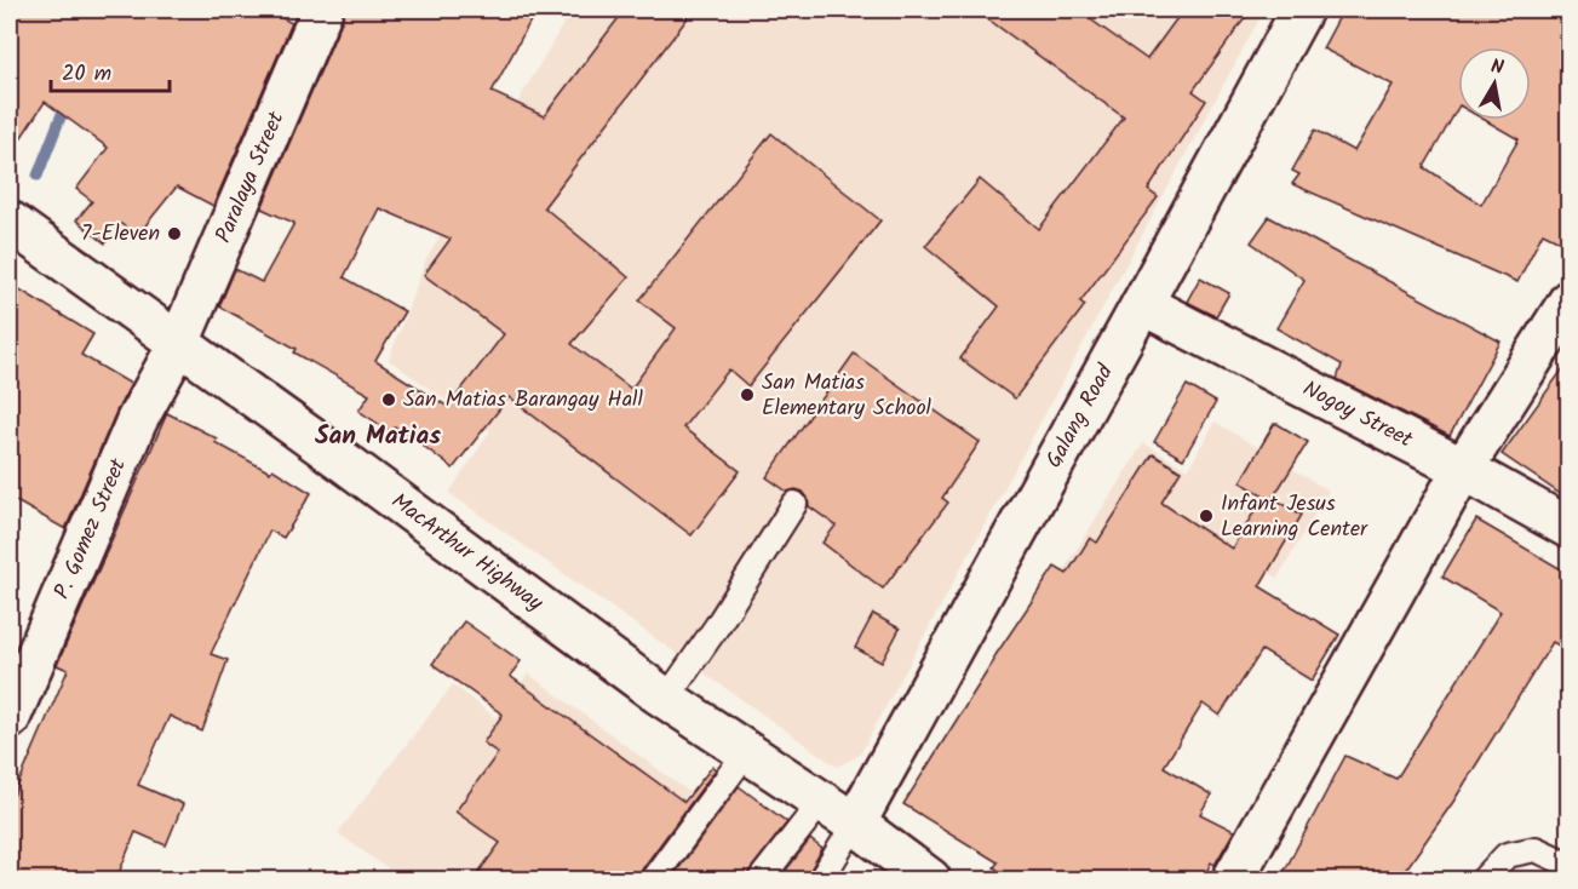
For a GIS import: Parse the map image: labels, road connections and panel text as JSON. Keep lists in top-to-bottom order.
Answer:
{
  "streets": {
    "main road": [
      "Paralaya Street",
      "Nogoy Street",
      "Galang Road",
      "P. Gomez Street",
      "MacArthur Highway"
    ]
  },
  "crossings": [
    ["Paralaya Street", "P. Gomez Street"],
    ["Paralaya Street", "MacArthur Highway"],
    ["Nogoy Street", "Galang Road"],
    ["Galang Road", "MacArthur Highway"],
    ["P. Gomez Street", "MacArthur Highway"]
  ],
  "districts": ["San Matias"],
  "places": [
    "7-Eleven",
    "San Matias Elementary School",
    "San Matias Barangay Hall",
    "Infant Jesus Learning Center"
  ],
  "scale_bar": "20 m",
  "north": "top"
}
